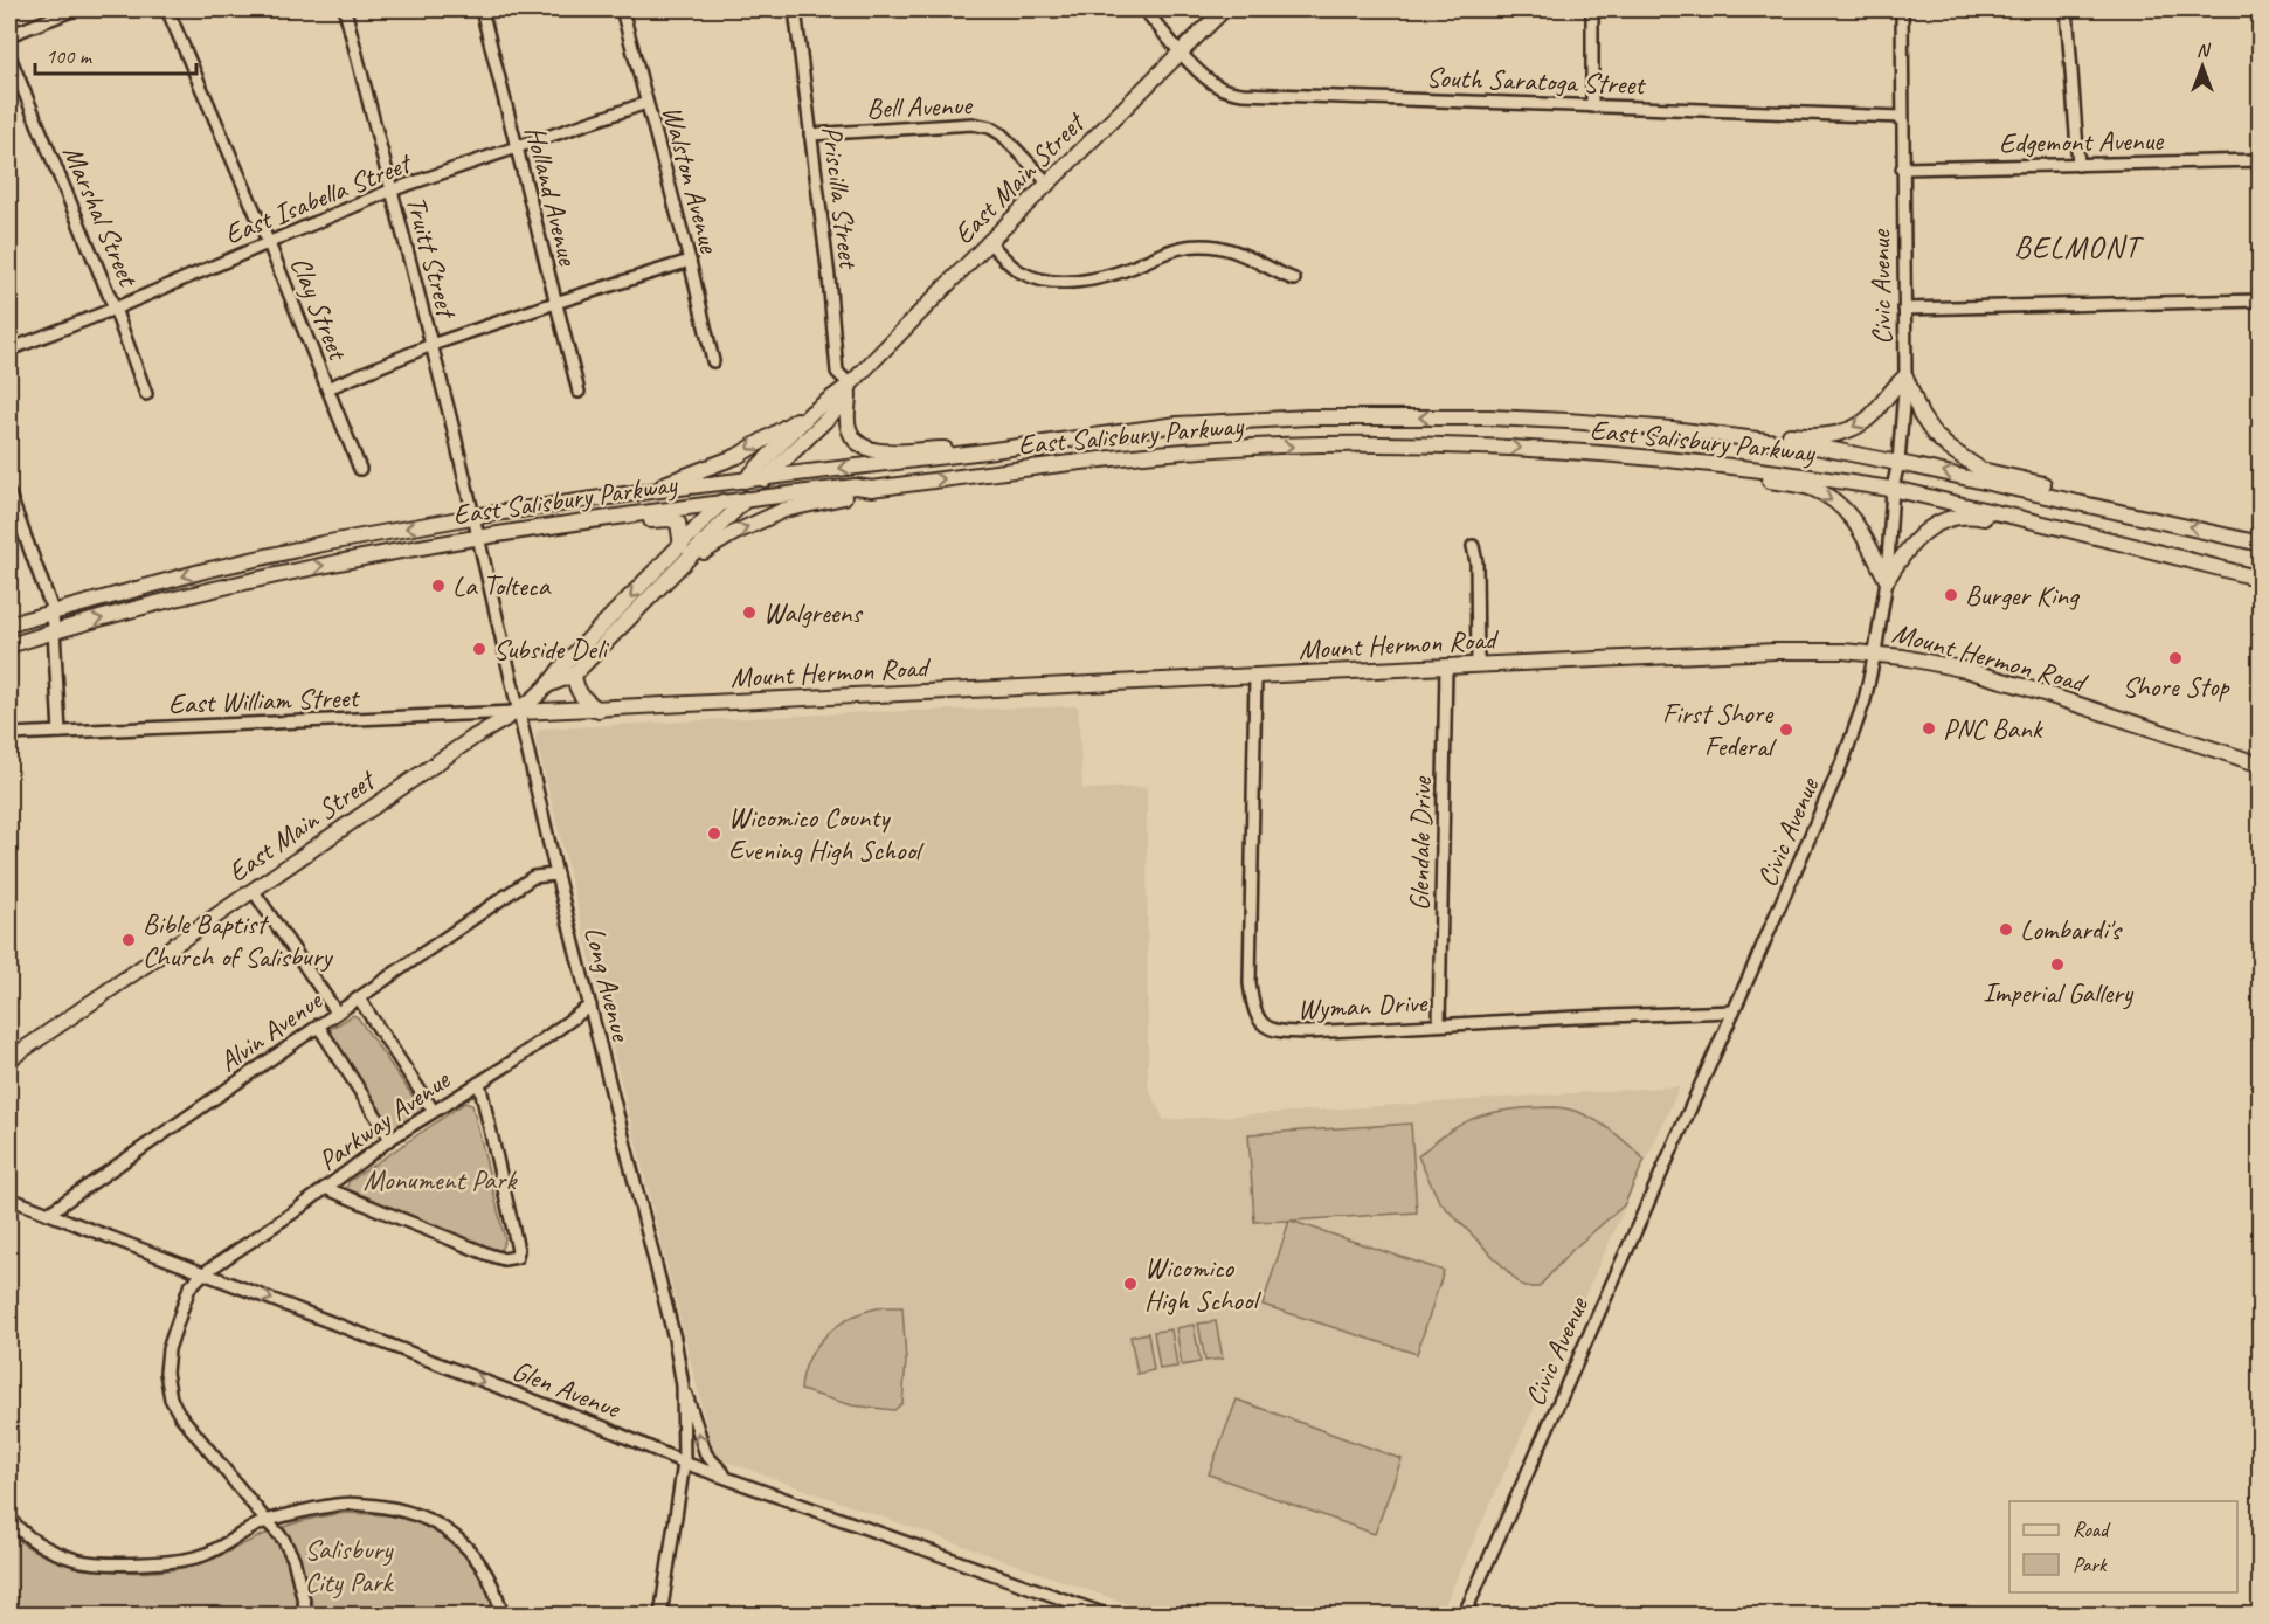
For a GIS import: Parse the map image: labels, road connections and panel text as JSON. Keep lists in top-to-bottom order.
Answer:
{
  "streets": {
    "main road": ["East Main Street", "East Salisbury Parkway", "Mount Hermon Road"],
    "street": [
      "South Saratoga Street",
      "Bell Avenue",
      "Edgemont Avenue",
      "Walston Avenue",
      "Holland Avenue",
      "Priscilla Street",
      "East Isabella Street",
      "Marshal Street",
      "Truitt Street",
      "Civic Avenue",
      "Clay Street",
      "East William Street",
      "Glendale Drive",
      "Long Avenue",
      "Wyman Drive",
      "Alvin Avenue",
      "Parkway Avenue",
      "Glen Avenue"
    ]
  },
  "crossings": [
    ["South Saratoga Street", "East Main Street"],
    ["South Saratoga Street", "Civic Avenue"],
    ["Bell Avenue", "East Main Street"],
    ["Bell Avenue", "Priscilla Street"],
    ["Edgemont Avenue", "Civic Avenue"],
    ["Walston Avenue", "East Isabella Street"],
    ["East Main Street", "Priscilla Street"],
    ["East Main Street", "East Salisbury Parkway"],
    ["East Main Street", "Mount Hermon Road"],
    ["East Main Street", "East William Street"],
    ["East Main Street", "Long Avenue"],
    ["Holland Avenue", "East Isabella Street"],
    ["East Isabella Street", "Marshal Street"],
    ["East Isabella Street", "Truitt Street"],
    ["East Isabella Street", "Clay Street"],
    ["Truitt Street", "East Salisbury Parkway"],
    ["Truitt Street", "Long Avenue"],
    ["Civic Avenue", "East Salisbury Parkway"],
    ["Civic Avenue", "Mount Hermon Road"],
    ["Civic Avenue", "Wyman Drive"],
    ["East Salisbury Parkway", "Long Avenue"],
    ["Mount Hermon Road", "East William Street"],
    ["Mount Hermon Road", "Glendale Drive"],
    ["Mount Hermon Road", "Long Avenue"],
    ["Mount Hermon Road", "Wyman Drive"],
    ["East William Street", "Long Avenue"],
    ["Glendale Drive", "Wyman Drive"],
    ["Long Avenue", "Alvin Avenue"],
    ["Long Avenue", "Parkway Avenue"],
    ["Long Avenue", "Glen Avenue"],
    ["Alvin Avenue", "Glen Avenue"],
    ["Parkway Avenue", "Glen Avenue"]
  ],
  "one_way": ["Glen Avenue"],
  "districts": ["BELMONT"],
  "parks": ["Monument Park", "Salisbury City Park"],
  "places": [
    "La Tolteca",
    "Burger King",
    "Walgreens",
    "Subside Deli",
    "Shore Stop",
    "PNC Bank",
    "First Shore Federal",
    "Wicomico County Evening High School",
    "Lombardi's",
    "Bible Baptist Church of Salisbury",
    "Imperial Gallery",
    "Wicomico High School"
  ],
  "legend": ["Road", "Park"],
  "scale_bar": "100 m",
  "north": "top"
}
